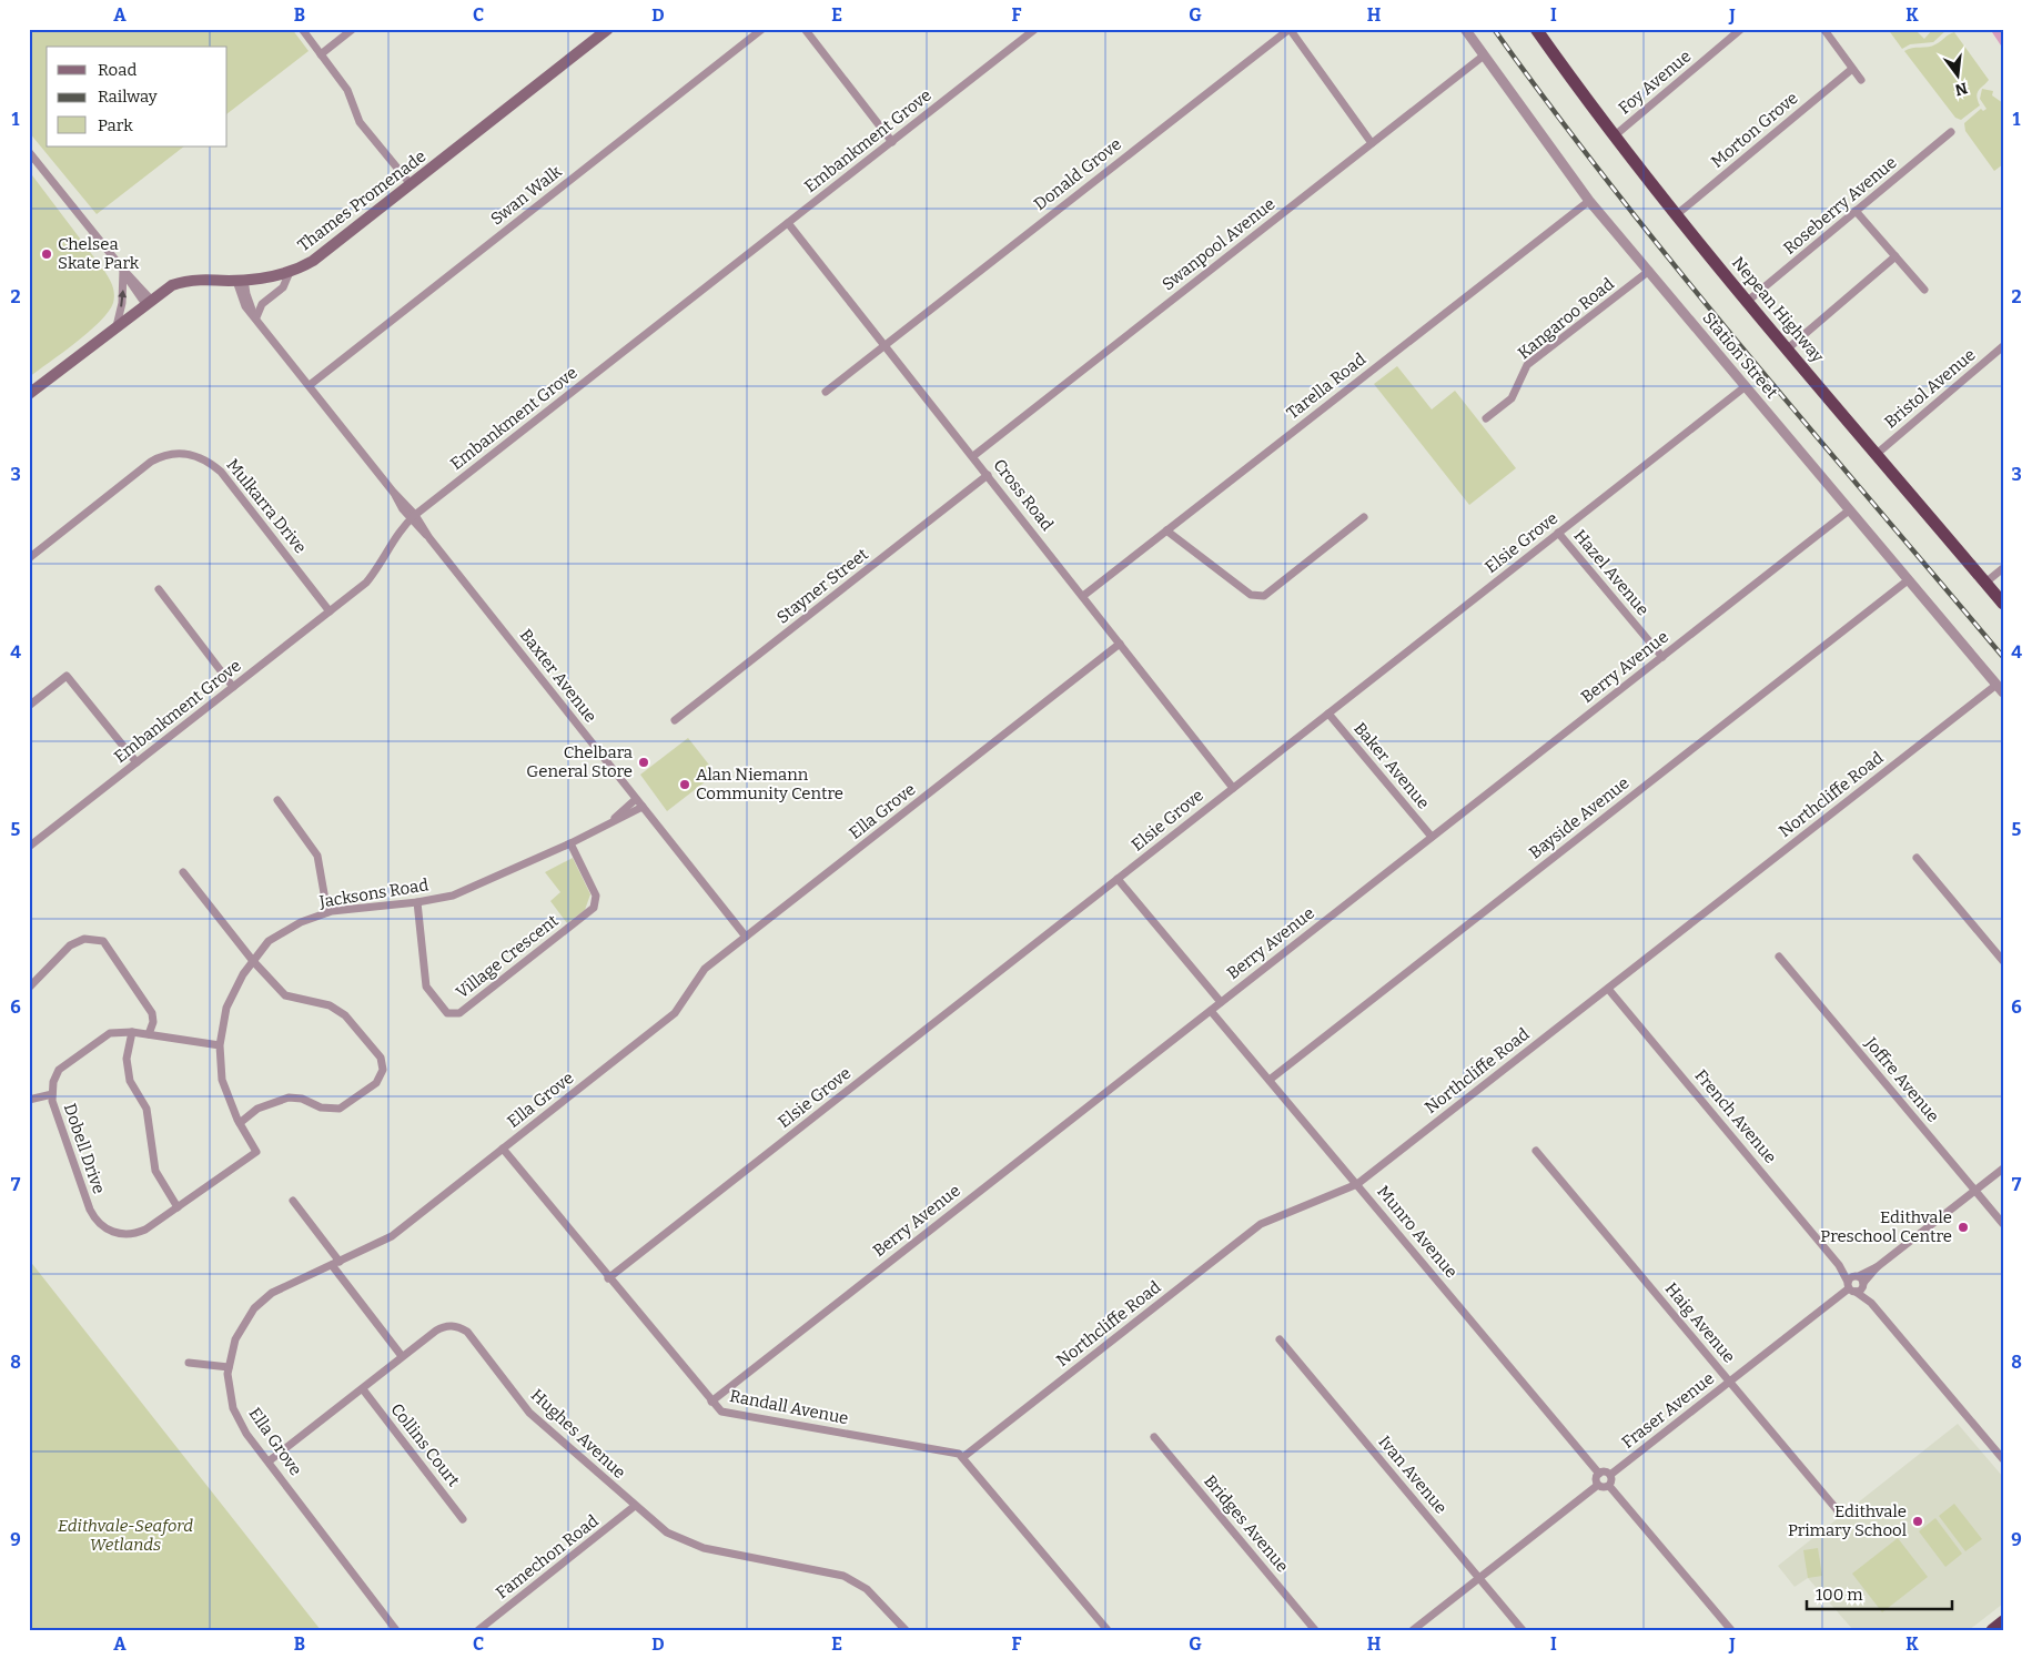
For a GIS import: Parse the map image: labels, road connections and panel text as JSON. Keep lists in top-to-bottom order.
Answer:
{
  "streets": {
    "highway": ["Nepean Highway"],
    "main road": ["Thames Promenade"],
    "street": [
      "Foy Avenue",
      "Morton Grove",
      "Embankment Grove",
      "Donald Grove",
      "Swan Walk",
      "Roseberry Avenue",
      "Swanpool Avenue",
      "Kangaroo Road",
      "Station Street",
      "Tarella Road",
      "Bristol Avenue",
      "Cross Road",
      "Mulkarra Drive",
      "Elsie Grove",
      "Hazel Avenue",
      "Stayner Street",
      "Berry Avenue",
      "Baxter Avenue",
      "Baker Avenue",
      "Northcliffe Road",
      "Ella Grove",
      "Bayside Avenue",
      "Jacksons Road",
      "Village Crescent",
      "Joffre Avenue",
      "French Avenue",
      "Dobell Drive",
      "Munro Avenue",
      "Haig Avenue",
      "Randall Avenue",
      "Fraser Avenue",
      "Hughes Avenue",
      "Collins Court",
      "Ivan Avenue",
      "Bridges Avenue",
      "Famechon Road"
    ]
  },
  "crossings": [
    ["Foy Avenue", "Nepean Highway"],
    ["Morton Grove", "Nepean Highway"],
    ["Embankment Grove", "Cross Road"],
    ["Embankment Grove", "Mulkarra Drive"],
    ["Embankment Grove", "Baxter Avenue"],
    ["Donald Grove", "Cross Road"],
    ["Swan Walk", "Baxter Avenue"],
    ["Thames Promenade", "Baxter Avenue"],
    ["Roseberry Avenue", "Nepean Highway"],
    ["Swanpool Avenue", "Station Street"],
    ["Swanpool Avenue", "Cross Road"],
    ["Nepean Highway", "Bristol Avenue"],
    ["Kangaroo Road", "Station Street"],
    ["Station Street", "Tarella Road"],
    ["Station Street", "Elsie Grove"],
    ["Station Street", "Berry Avenue"],
    ["Station Street", "Northcliffe Road"],
    ["Station Street", "Bayside Avenue"],
    ["Tarella Road", "Cross Road"],
    ["Cross Road", "Elsie Grove"],
    ["Cross Road", "Stayner Street"],
    ["Cross Road", "Ella Grove"],
    ["Elsie Grove", "Hazel Avenue"],
    ["Elsie Grove", "Baker Avenue"],
    ["Elsie Grove", "Randall Avenue"],
    ["Hazel Avenue", "Berry Avenue"],
    ["Berry Avenue", "Baker Avenue"],
    ["Berry Avenue", "Munro Avenue"],
    ["Berry Avenue", "Randall Avenue"],
    ["Baxter Avenue", "Ella Grove"],
    ["Baxter Avenue", "Jacksons Road"],
    ["Northcliffe Road", "French Avenue"],
    ["Northcliffe Road", "Munro Avenue"],
    ["Northcliffe Road", "Randall Avenue"],
    ["Ella Grove", "Randall Avenue"],
    ["Ella Grove", "Hughes Avenue"],
    ["Bayside Avenue", "Munro Avenue"],
    ["Jacksons Road", "Village Crescent"],
    ["Jacksons Road", "Dobell Drive"],
    ["French Avenue", "Fraser Avenue"],
    ["Munro Avenue", "Fraser Avenue"],
    ["Haig Avenue", "Fraser Avenue"],
    ["Hughes Avenue", "Collins Court"],
    ["Hughes Avenue", "Famechon Road"]
  ],
  "parks": ["Edithvale-Seaford Wetlands"],
  "places": [
    "Chelsea Skate Park",
    "Chelbara General Store",
    "Alan Niemann Community Centre",
    "Edithvale Preschool Centre",
    "Edithvale Primary School"
  ],
  "legend": ["Road", "Railway", "Park"],
  "scale_bar": "100 m",
  "north": "bottom",
  "grid": {
    "columns": [
      "A",
      "B",
      "C",
      "D",
      "E",
      "F",
      "G",
      "H",
      "I",
      "J",
      "K"
    ],
    "rows": [
      "1",
      "2",
      "3",
      "4",
      "5",
      "6",
      "7",
      "8",
      "9"
    ]
  }
}
